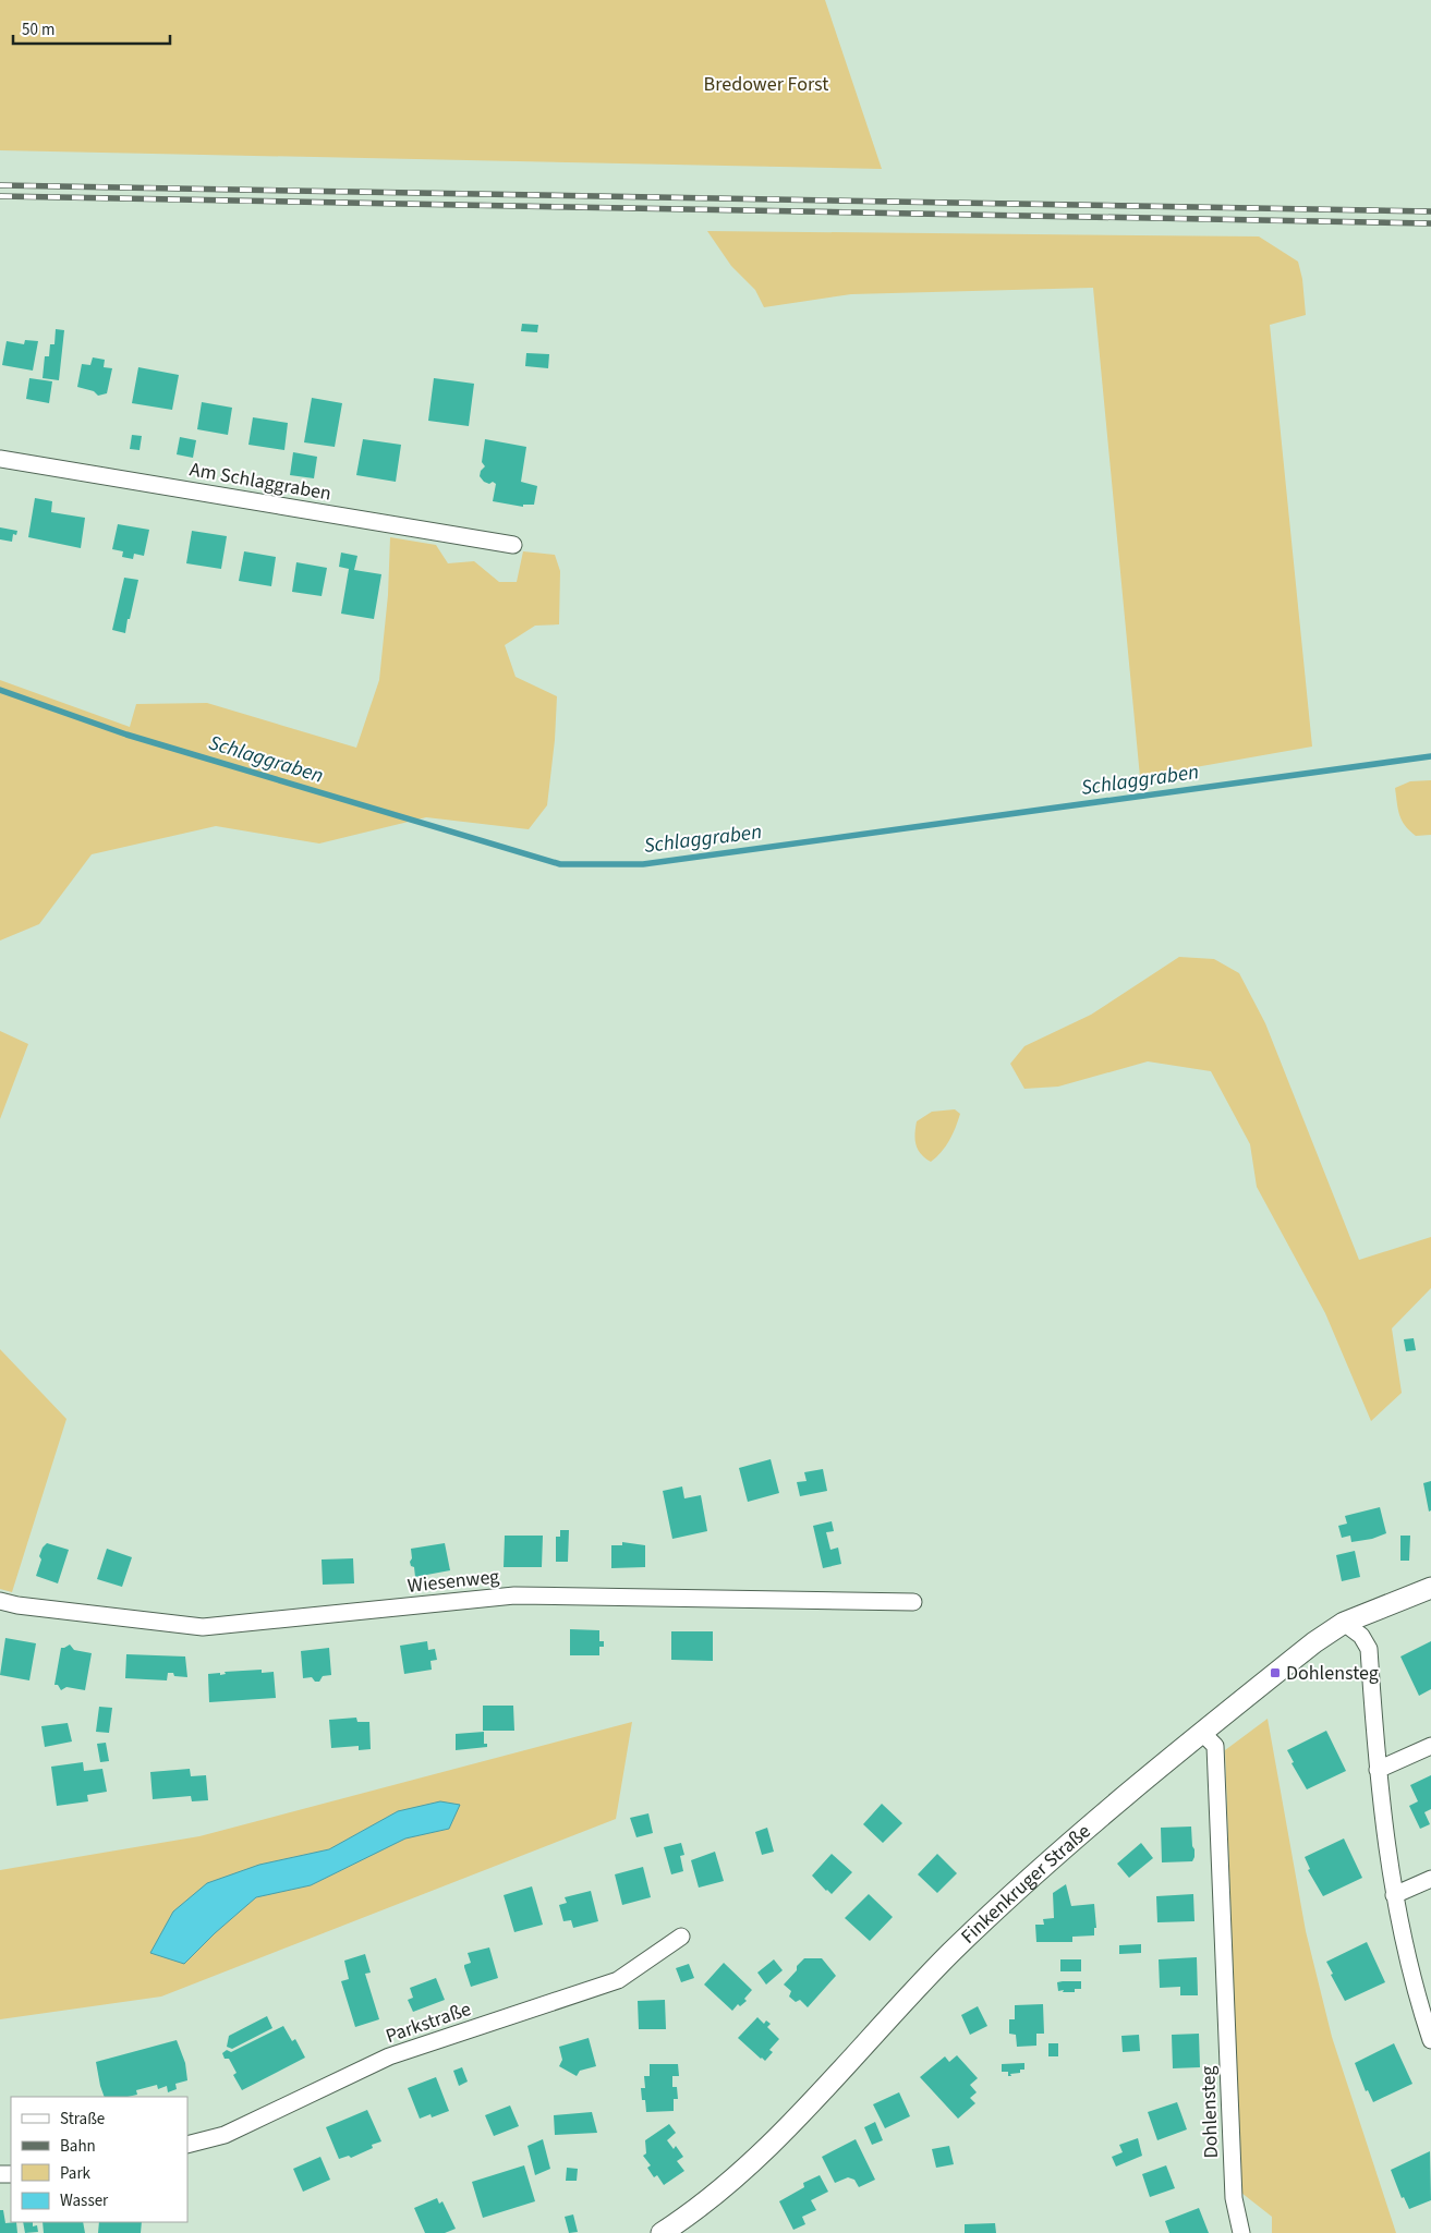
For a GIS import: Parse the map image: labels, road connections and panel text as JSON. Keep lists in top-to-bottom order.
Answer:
{
  "streets": {
    "street": [
      "Am Schlaggraben",
      "Wiesenweg",
      "Finkenkruger Straße",
      "Parkstraße",
      "Dohlensteg"
    ]
  },
  "crossings": [
    ["Finkenkruger Straße", "Dohlensteg"]
  ],
  "water": ["Schlaggraben"],
  "parks": ["Bredower Forst"],
  "places": {
    "transit": ["Dohlensteg"]
  },
  "legend": [
    "Straße",
    "Bahn",
    "Park",
    "Wasser"
  ],
  "scale_bar": "50 m"
}
